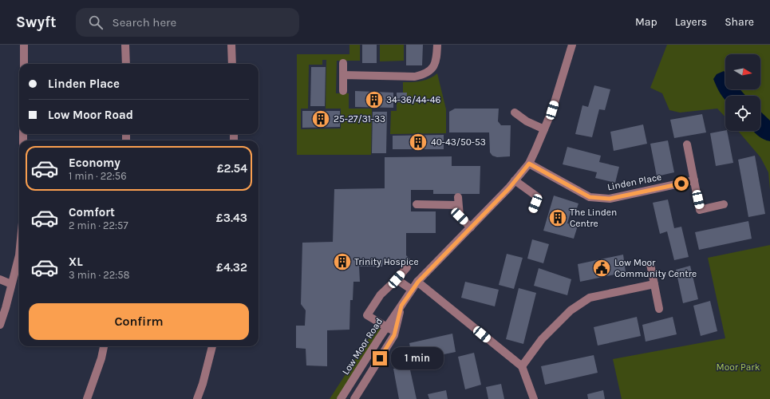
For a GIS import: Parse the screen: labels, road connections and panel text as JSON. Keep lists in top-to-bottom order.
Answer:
{
  "streets": {
    "street": ["Linden Place", "Low Moor Road"]
  },
  "crossings": [
    ["Linden Place", "Low Moor Road"]
  ],
  "parks": ["Moor Park"],
  "places": {
    "building": [
      "34-36/44-46",
      "25-27/31-33",
      "40-43/50-53",
      "The Linden Centre",
      "Trinity Hospice"
    ],
    "public building": ["Low Moor Community Centre"]
  },
  "north": "right",
  "page": {
    "header": "Swyft",
    "search": "Search here",
    "nav": ["Map", "Layers", "Share"],
    "banner": ["Linden Place", "Low Moor Road"],
    "list": [
      {
        "name": "Economy",
        "note": "1 min · 22:56",
        "value": "£2.54"
      },
      {
        "name": "Comfort",
        "note": "2 min · 22:57",
        "value": "£3.43"
      },
      {
        "name": "XL",
        "note": "3 min · 22:58",
        "value": "£4.32"
      }
    ],
    "buttons": "Confirm",
    "bubble": "1 min"
  }
}
